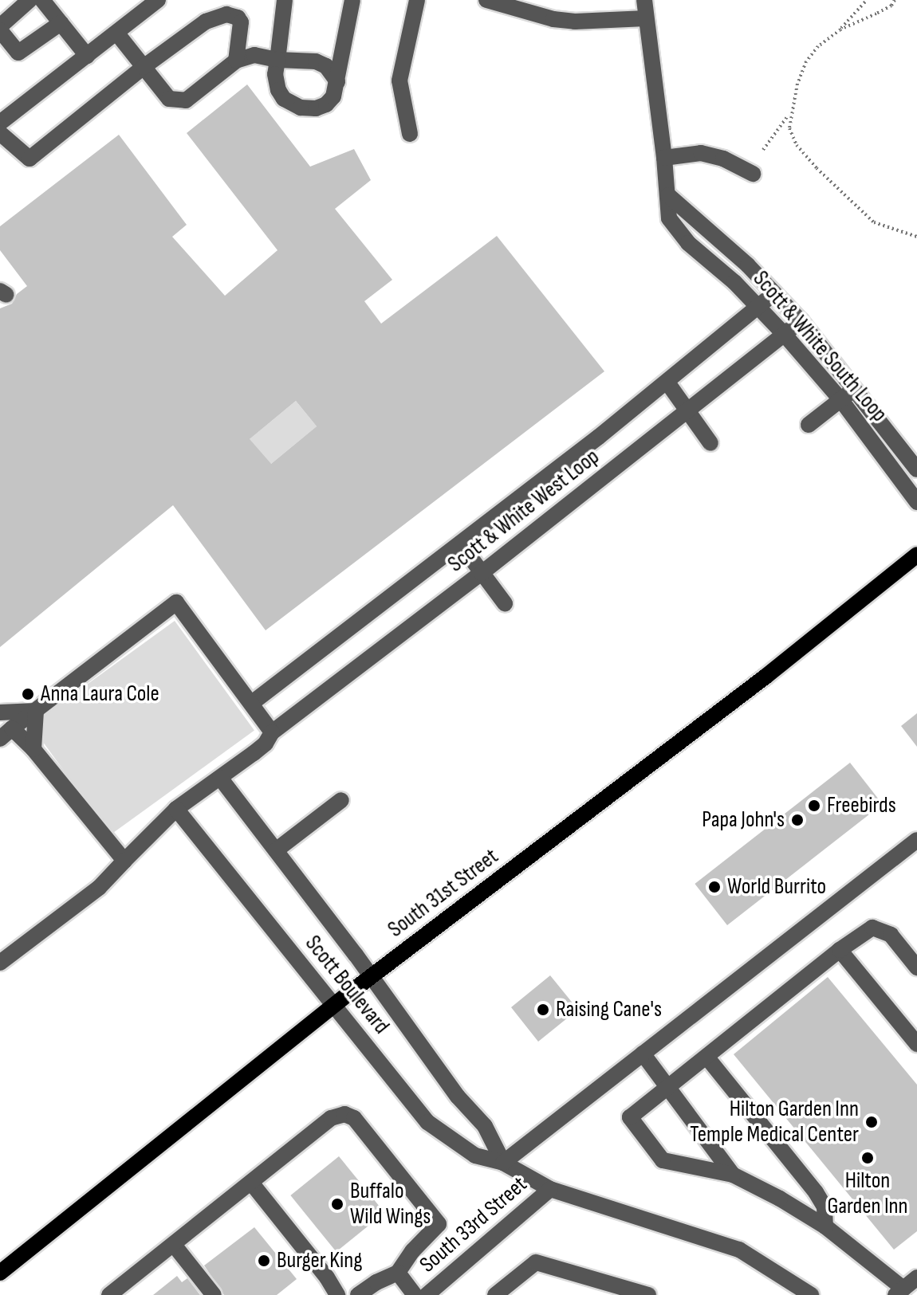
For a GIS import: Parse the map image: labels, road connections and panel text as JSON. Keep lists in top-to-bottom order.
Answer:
{
  "streets": {
    "main road": ["South 31st Street"],
    "street": [
      "Scott & White South Loop",
      "Scott & White West Loop",
      "Scott Boulevard",
      "South 33rd Street"
    ]
  },
  "crossings": [
    ["Scott & White South Loop", "Scott & White West Loop"],
    ["Scott & White West Loop", "Scott Boulevard"],
    ["South 31st Street", "Scott Boulevard"],
    ["Scott Boulevard", "South 33rd Street"]
  ],
  "places": [
    "Anna Laura Cole",
    "Freebirds",
    "Papa John's",
    "World Burrito",
    "Raising Cane's",
    "Hilton Garden Inn Temple Medical Center",
    "Hilton Garden Inn",
    "Buffalo Wild Wings",
    "Burger King"
  ]
}
